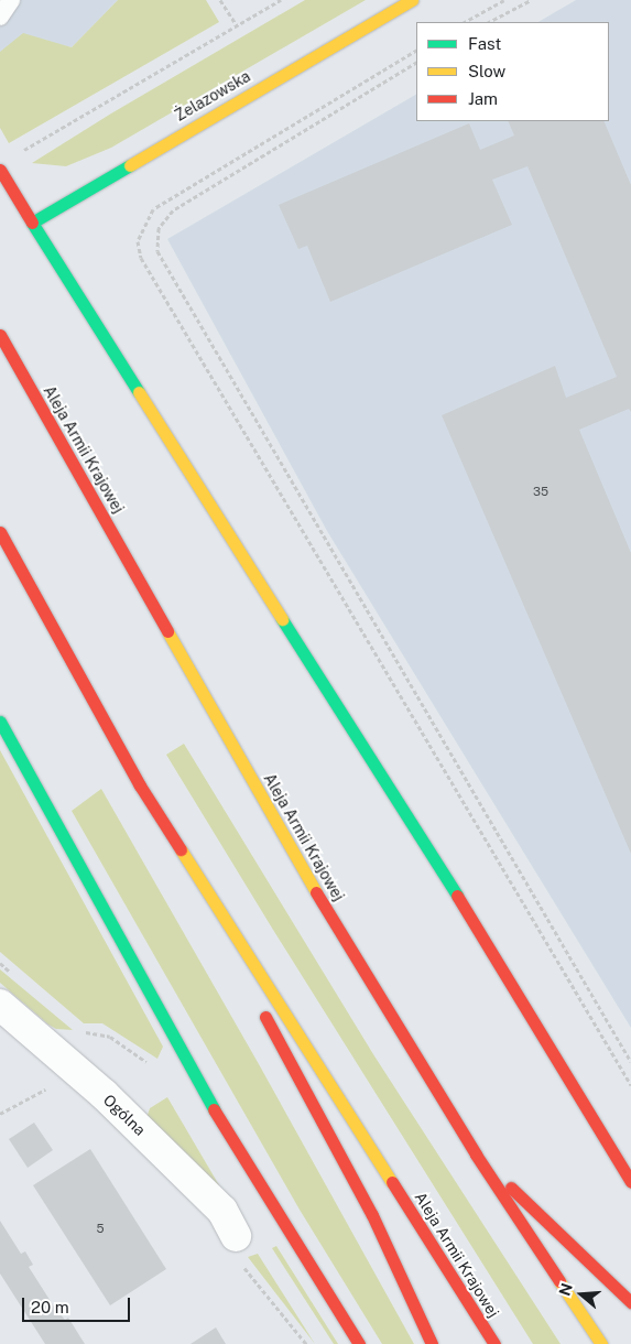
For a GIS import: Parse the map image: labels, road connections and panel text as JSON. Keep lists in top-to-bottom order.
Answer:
{
  "streets": {
    "main road": ["Żelazowska", "Aleja Armii Krajowej"],
    "street": ["Ogólna"]
  },
  "house_numbers": ["35", "5"],
  "legend": ["Fast", "Slow", "Jam"],
  "scale_bar": "20 m",
  "north": "left"
}
